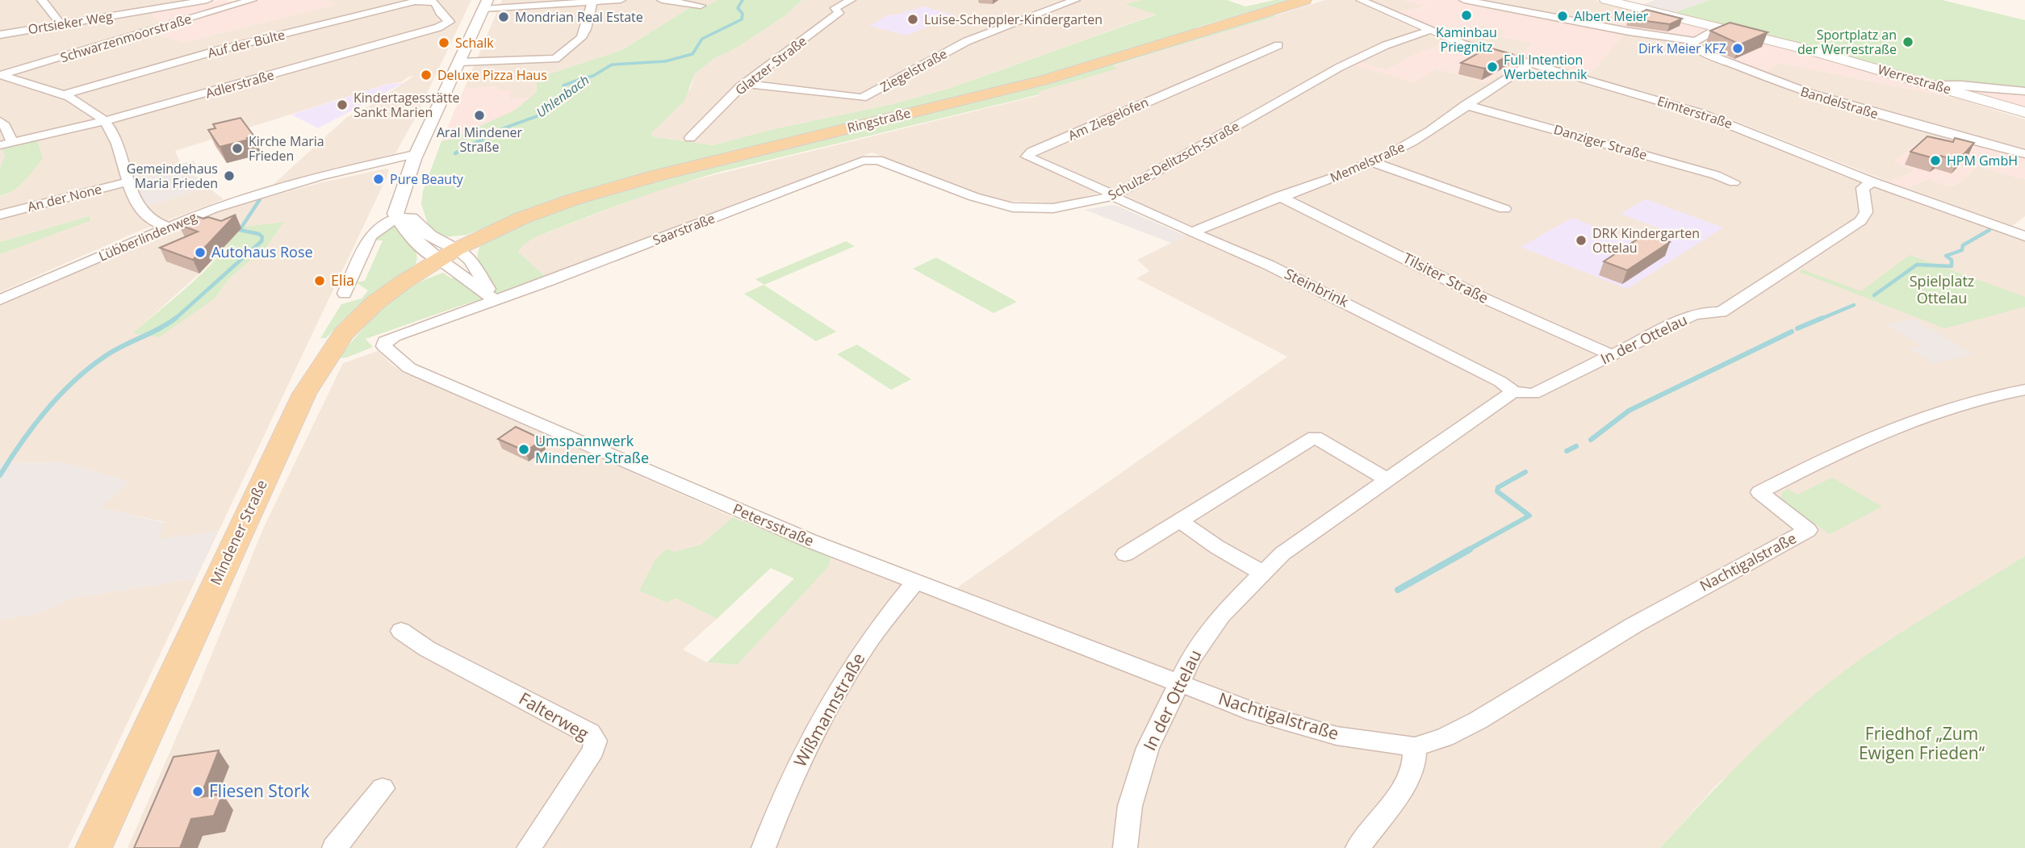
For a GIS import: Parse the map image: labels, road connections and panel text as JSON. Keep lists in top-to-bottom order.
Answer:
{
  "streets": {
    "main road": ["Werrestraße", "Ringstraße", "Mindener Straße"],
    "street": [
      "Ortsieker Weg",
      "Schwarzenmoorstraße",
      "Auf der Bülte",
      "Glatzer Straße",
      "Ziegelstraße",
      "Adlerstraße",
      "Bandelstraße",
      "Eimterstraße",
      "Am Ziegelofen",
      "Danziger Straße",
      "Schulze-Delitzsch-Straße",
      "Memelstraße",
      "An der None",
      "Saarstraße",
      "Lübberlindenweg",
      "Tilsiter Straße",
      "Steinbrink",
      "In der Ottelau",
      "Petersstraße",
      "Nachtigalstraße",
      "Wißmannstraße",
      "Falterweg"
    ]
  },
  "crossings": [
    ["Auf der Bülte", "Adlerstraße"],
    ["Glatzer Straße", "Ziegelstraße"],
    ["Eimterstraße", "Schulze-Delitzsch-Straße"],
    ["Eimterstraße", "Memelstraße"],
    ["Eimterstraße", "In der Ottelau"],
    ["Am Ziegelofen", "Schulze-Delitzsch-Straße"],
    ["Am Ziegelofen", "Steinbrink"],
    ["Ringstraße", "Mindener Straße"],
    ["Danziger Straße", "Memelstraße"],
    ["Schulze-Delitzsch-Straße", "Saarstraße"],
    ["Schulze-Delitzsch-Straße", "Steinbrink"],
    ["Memelstraße", "Tilsiter Straße"],
    ["Memelstraße", "Steinbrink"],
    ["Saarstraße", "Petersstraße"],
    ["Tilsiter Straße", "In der Ottelau"],
    ["Steinbrink", "In der Ottelau"],
    ["In der Ottelau", "Petersstraße"],
    ["In der Ottelau", "Nachtigalstraße"],
    ["Petersstraße", "Nachtigalstraße"],
    ["Petersstraße", "Wißmannstraße"]
  ],
  "water": ["Uhlenbach"],
  "parks": ["Spielplatz Ottelau", "Friedhof „Zum Ewigen Frieden“"],
  "places": [
    "Kaminbau Priegnitz",
    "Albert Meier",
    "Mondrian Real Estate",
    "Luise-Scheppler-Kindergarten",
    "Sportplatz an der Werrestraße",
    "Schalk",
    "Dirk Meier KFZ",
    "Full Intention Werbetechnik",
    "Deluxe Pizza Haus",
    "Kindertagesstätte Sankt Marien",
    "Aral Mindener Straße",
    "Kirche Maria Frieden",
    "HPM GmbH",
    "Gemeindehaus Maria Frieden",
    "Pure Beauty",
    "DRK Kindergarten Ottelau",
    "Autohaus Rose",
    "Elia",
    "Umspannwerk Mindener Straße",
    "Fliesen Stork"
  ]
}
